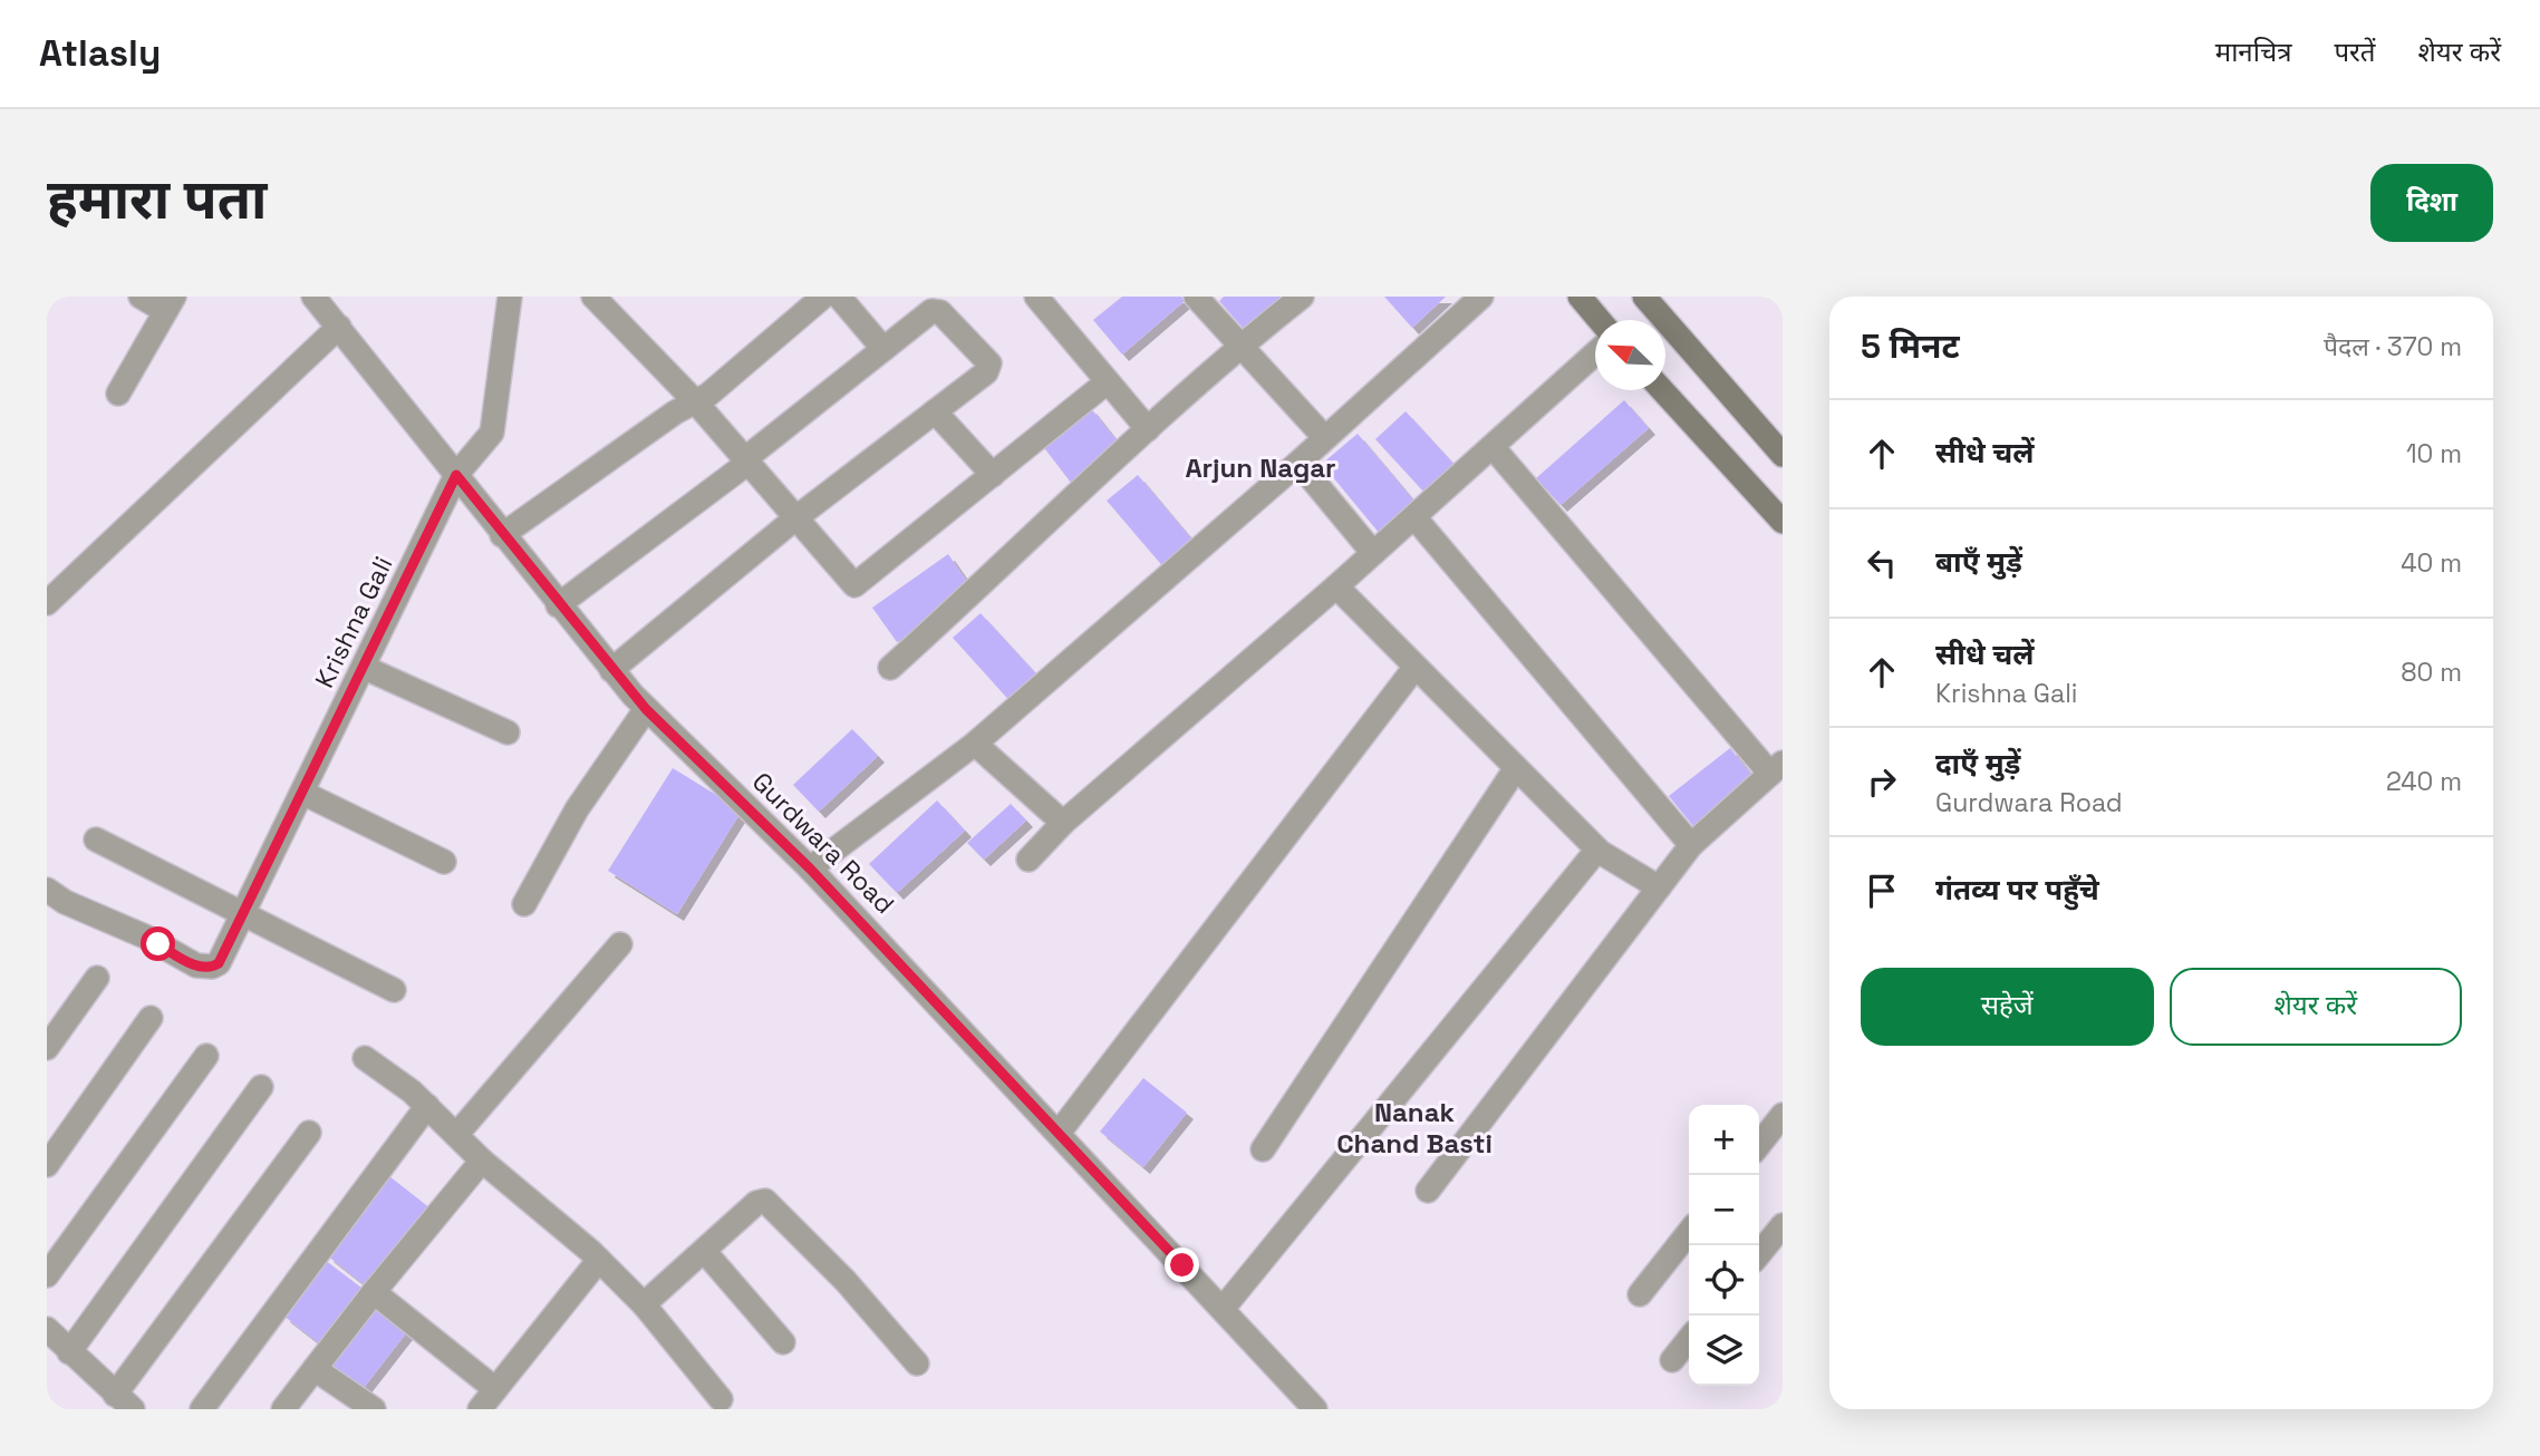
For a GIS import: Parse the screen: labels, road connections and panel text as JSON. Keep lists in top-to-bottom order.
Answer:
{
  "streets": {
    "street": ["Krishna Gali", "Gurdwara Road"]
  },
  "crossings": [
    ["Krishna Gali", "Gurdwara Road"]
  ],
  "districts": ["Arjun Nagar", "Nanak Chand Basti"],
  "north": "top left",
  "page": {
    "header": "Atlasly",
    "nav": ["मानचित्र", "परतें", "शेयर करें"],
    "buttons": [
      "दिशा",
      ["सहेजें", "शेयर करें"]
    ],
    "title": "हमारा पता",
    "heading": ["5 मिनट", "पैदल · 370 m"],
    "list": [
      ["सीधे चलें", "10 m"],
      ["बाएँ मुड़ें", "40 m"],
      ["सीधे चलें", "Krishna Gali", "80 m"],
      ["दाएँ मुड़ें", "Gurdwara Road", "240 m"],
      "गंतव्य पर पहुँचे"
    ],
    "map_buttons": ["+", "−"]
  }
}
